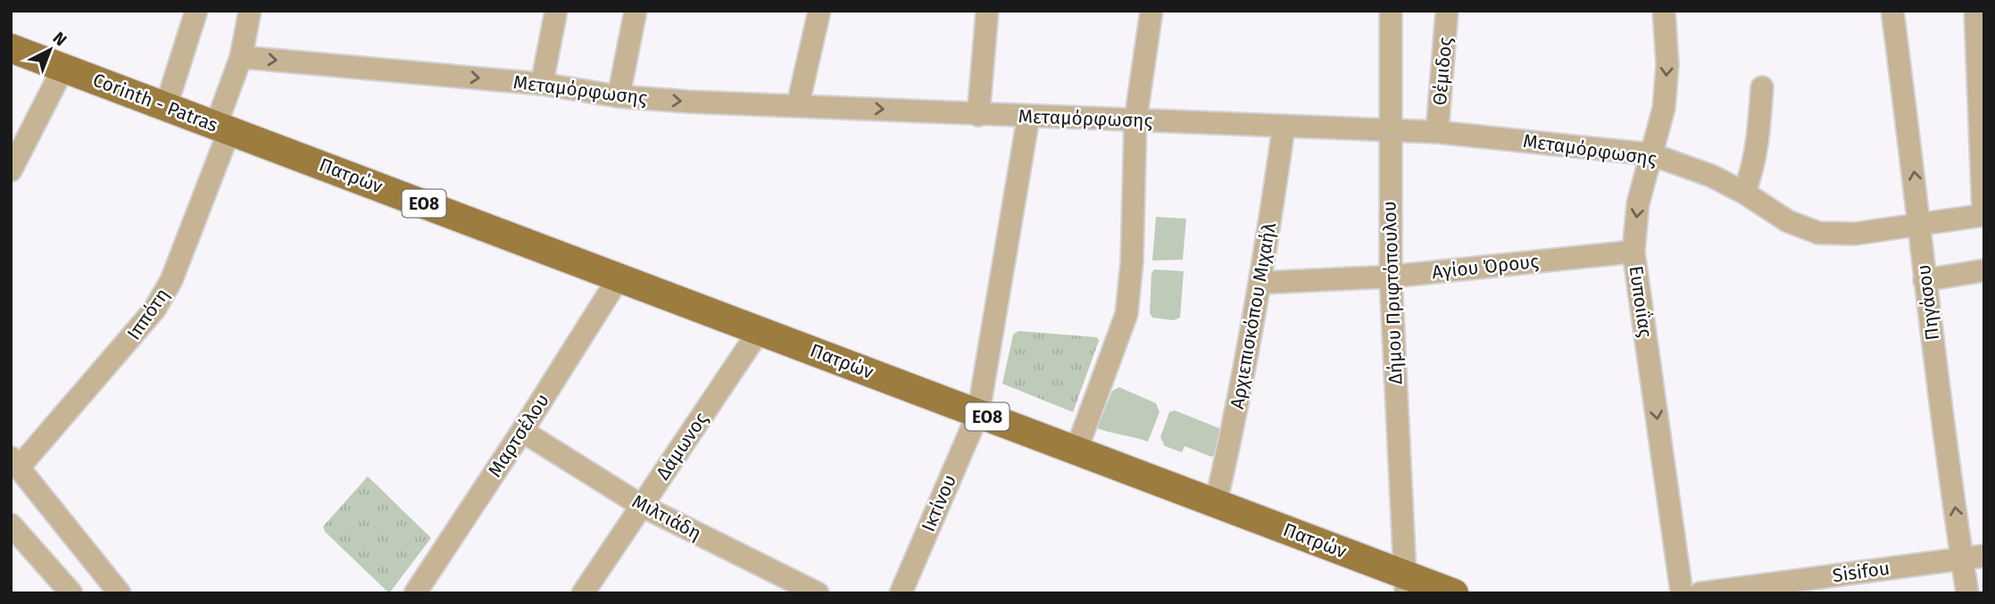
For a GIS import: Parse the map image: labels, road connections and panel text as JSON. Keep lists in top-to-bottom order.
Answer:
{
  "streets": {
    "main road": ["Corinth - Patras", "Πατρών", "ΕΟ8"],
    "street": [
      "Θέμιδος",
      "Μεταμόρφωσης",
      "Αγίου Όρους",
      "Δήμου Πριφτόπουλου",
      "Ευποιΐας",
      "Πηγάσου",
      "Ιππότη",
      "Αρχιεπισκόπου Μιχαήλ",
      "Μαρτσέλου",
      "Δάμωνος",
      "Ικτίνου",
      "Μιλτιάδη",
      "Sisifou"
    ]
  },
  "crossings": [
    ["Θέμιδος", "Μεταμόρφωσης"],
    ["Μεταμόρφωσης", "Δήμου Πριφτόπουλου"],
    ["Μεταμόρφωσης", "Ευποιΐας"],
    ["Μεταμόρφωσης", "Πηγάσου"],
    ["Μεταμόρφωσης", "Αρχιεπισκόπου Μιχαήλ"],
    ["Μεταμόρφωσης", "Ικτίνου"],
    ["Corinth - Patras", "Πατρών"],
    ["Corinth - Patras", "Ιππότη"],
    ["Πατρών", "Δήμου Πριφτόπουλου"],
    ["Πατρών", "Ιππότη"],
    ["Πατρών", "Αρχιεπισκόπου Μιχαήλ"],
    ["Πατρών", "Μαρτσέλου"],
    ["Πατρών", "Δάμωνος"],
    ["Πατρών", "Ικτίνου"],
    ["Αγίου Όρους", "Δήμου Πριφτόπουλου"],
    ["Αγίου Όρους", "Ευποιΐας"],
    ["Αγίου Όρους", "Αρχιεπισκόπου Μιχαήλ"],
    ["Πηγάσου", "Sisifou"],
    ["Μαρτσέλου", "Μιλτιάδη"],
    ["Δάμωνος", "Μιλτιάδη"]
  ],
  "one_way": ["Μεταμόρφωσης", "Ευποιΐας"],
  "north": "top right"
}
